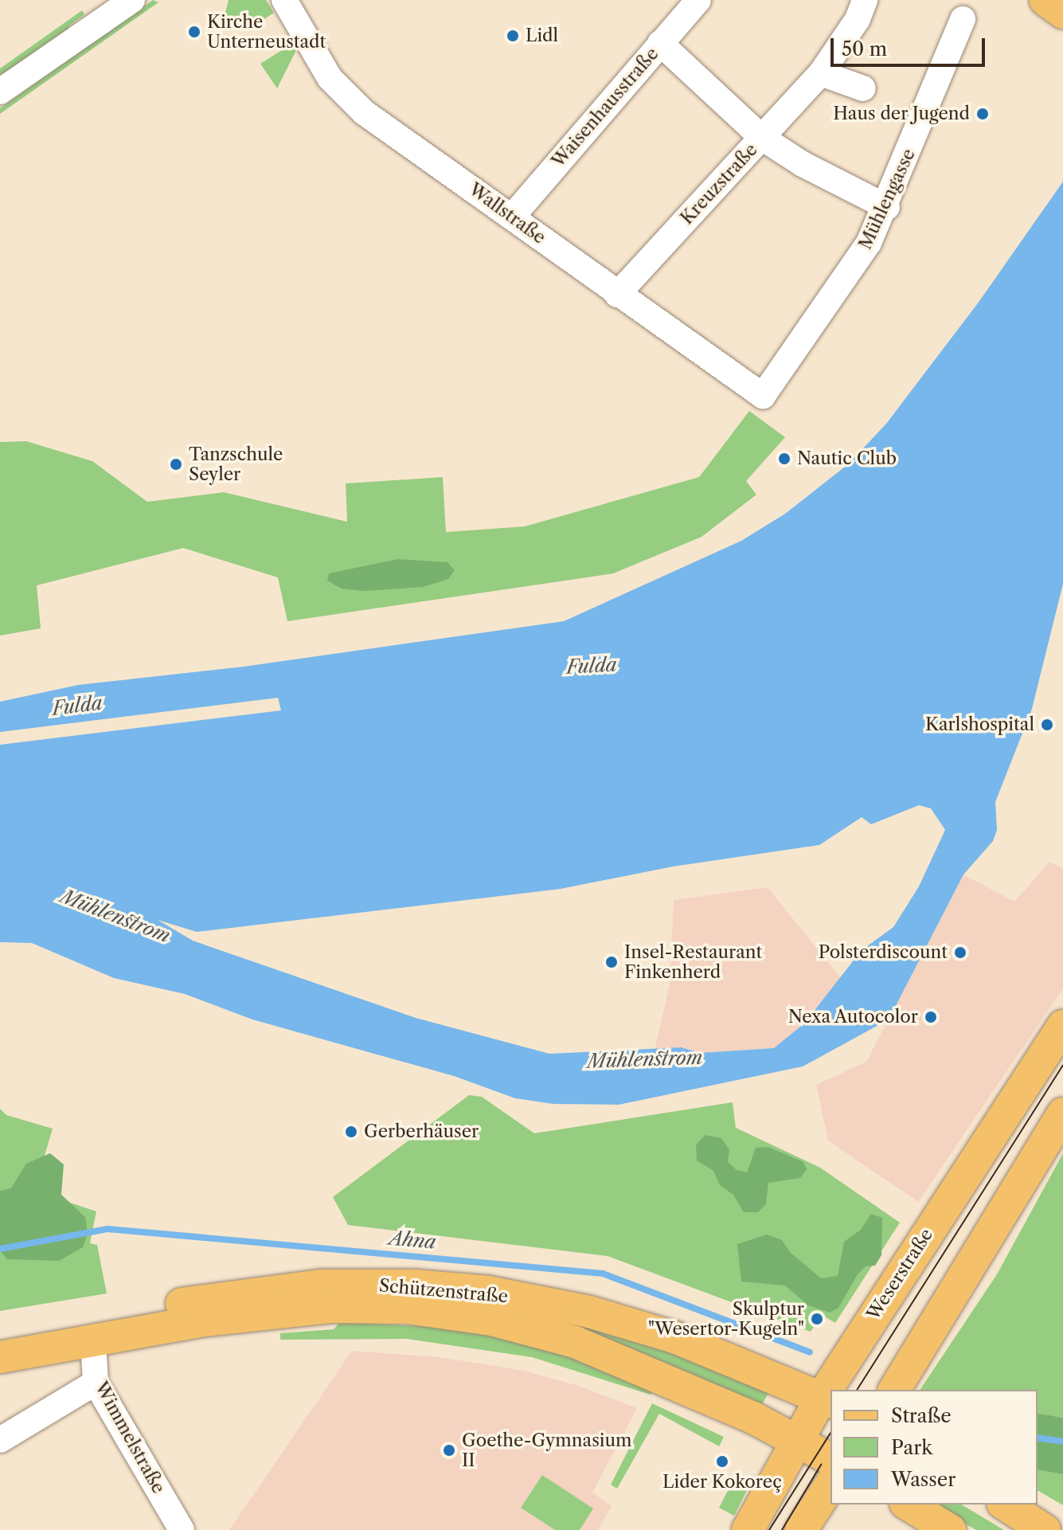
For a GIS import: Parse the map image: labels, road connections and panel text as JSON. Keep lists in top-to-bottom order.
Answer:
{
  "streets": {
    "main road": ["Weserstraße", "Schützenstraße"],
    "street": [
      "Waisenhausstraße",
      "Kreuzstraße",
      "Mühlengasse",
      "Wallstraße",
      "Wimmelstraße"
    ]
  },
  "crossings": [
    ["Waisenhausstraße", "Wallstraße"],
    ["Kreuzstraße", "Wallstraße"],
    ["Mühlengasse", "Wallstraße"],
    ["Weserstraße", "Schützenstraße"],
    ["Schützenstraße", "Wimmelstraße"]
  ],
  "water": ["Fulda", "Mühlenstrom", "Ahna"],
  "places": [
    "Kirche Unterneustadt",
    "Lidl",
    "Haus der Jugend",
    "Nautic Club",
    "Tanzschule Seyler",
    "Karlshospital",
    "Polsterdiscount",
    "Insel-Restaurant Finkenherd",
    "Nexa Autocolor",
    "Gerberhäuser",
    "Skulptur \"Wesertor-Kugeln\"",
    "Goethe-Gymnasium II",
    "Lider Kokoreç"
  ],
  "legend": ["Straße", "Park", "Wasser"],
  "scale_bar": "50 m"
}
